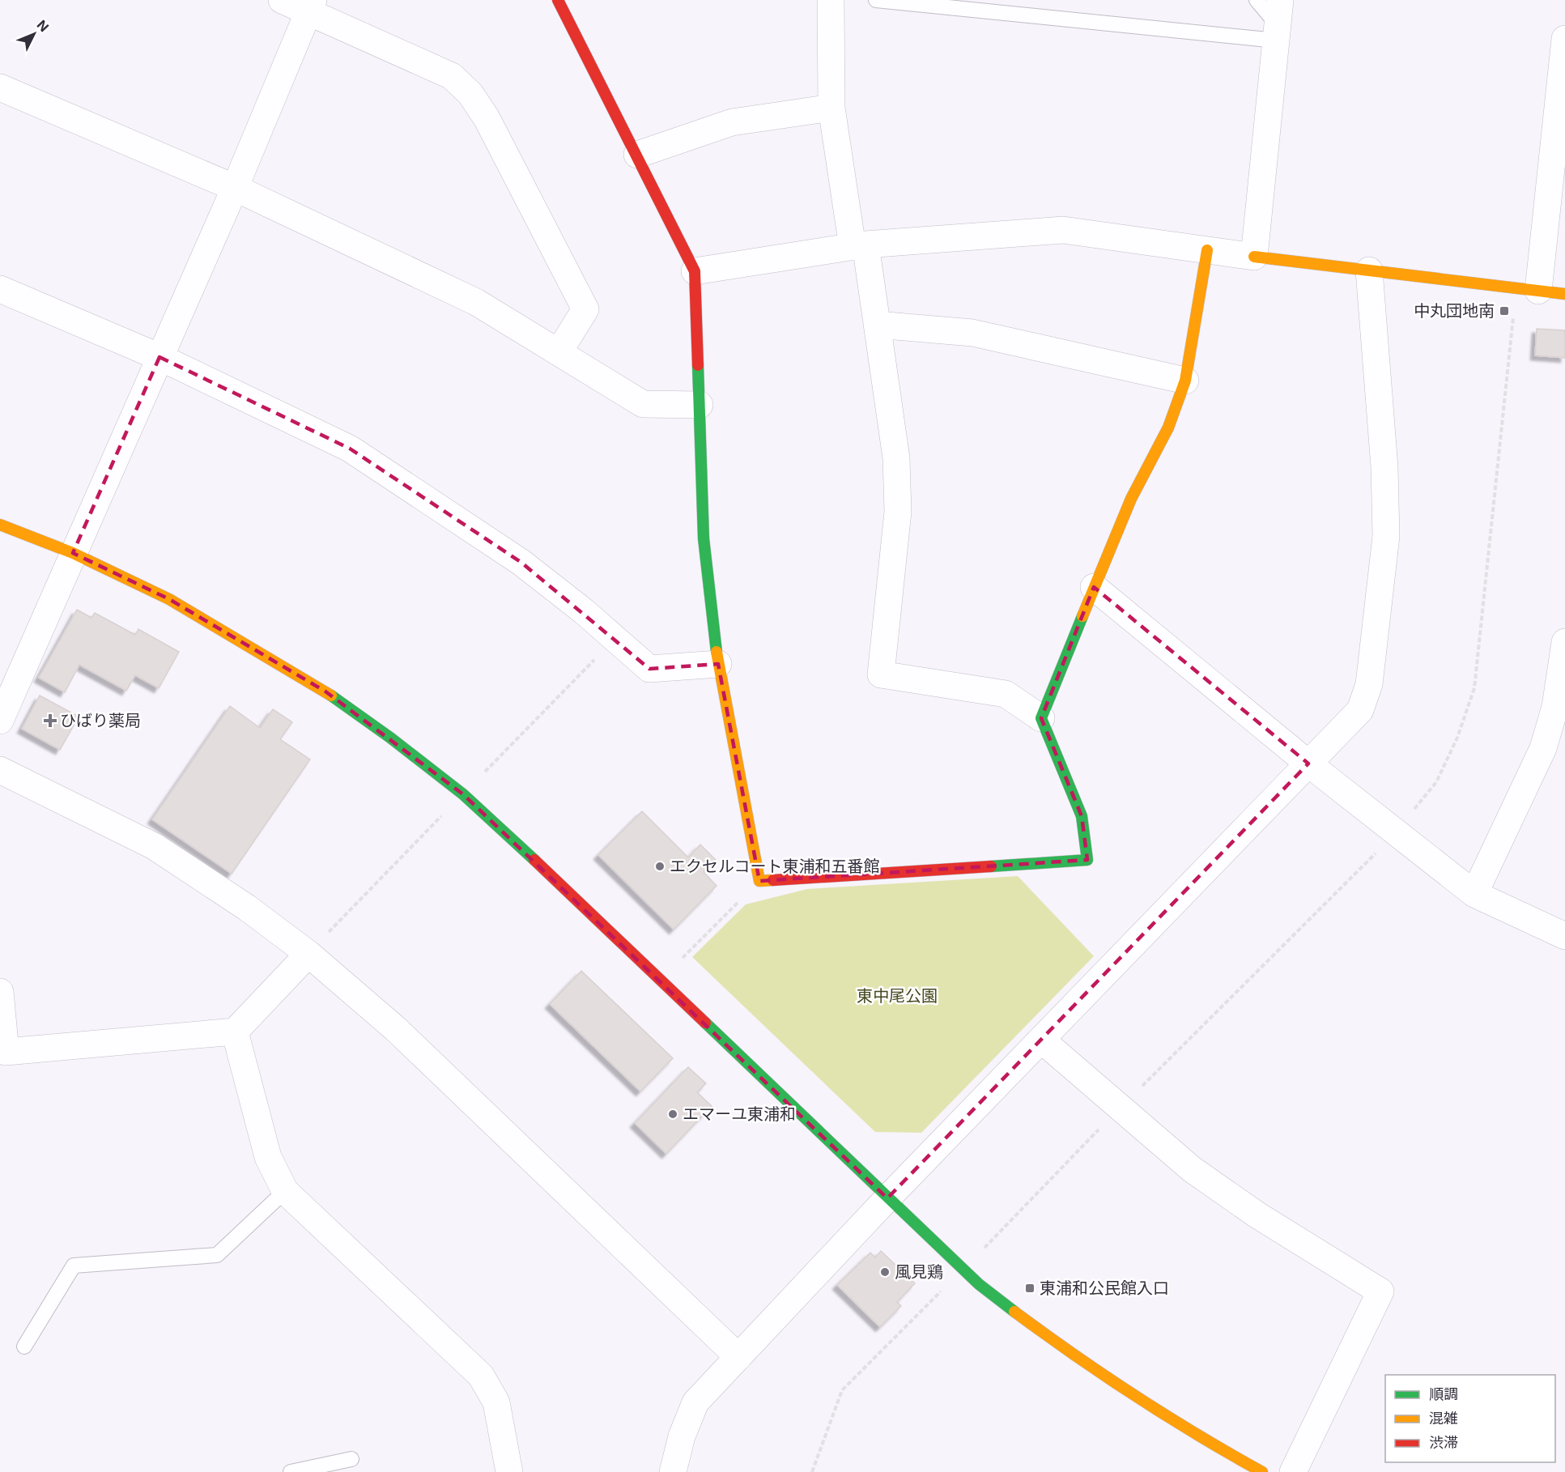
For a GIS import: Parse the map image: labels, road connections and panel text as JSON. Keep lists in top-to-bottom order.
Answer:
{
  "parks": ["東中尾公園"],
  "places": {
    "transit": ["中丸団地南", "東浦和公民館入口"],
    "health": ["ひばり薬局"],
    "other": ["エクセルコート東浦和五番館", "エマーユ東浦和", "風見鶏"]
  },
  "legend": ["順調", "混雑", "渋滞"],
  "north": "top right"
}
